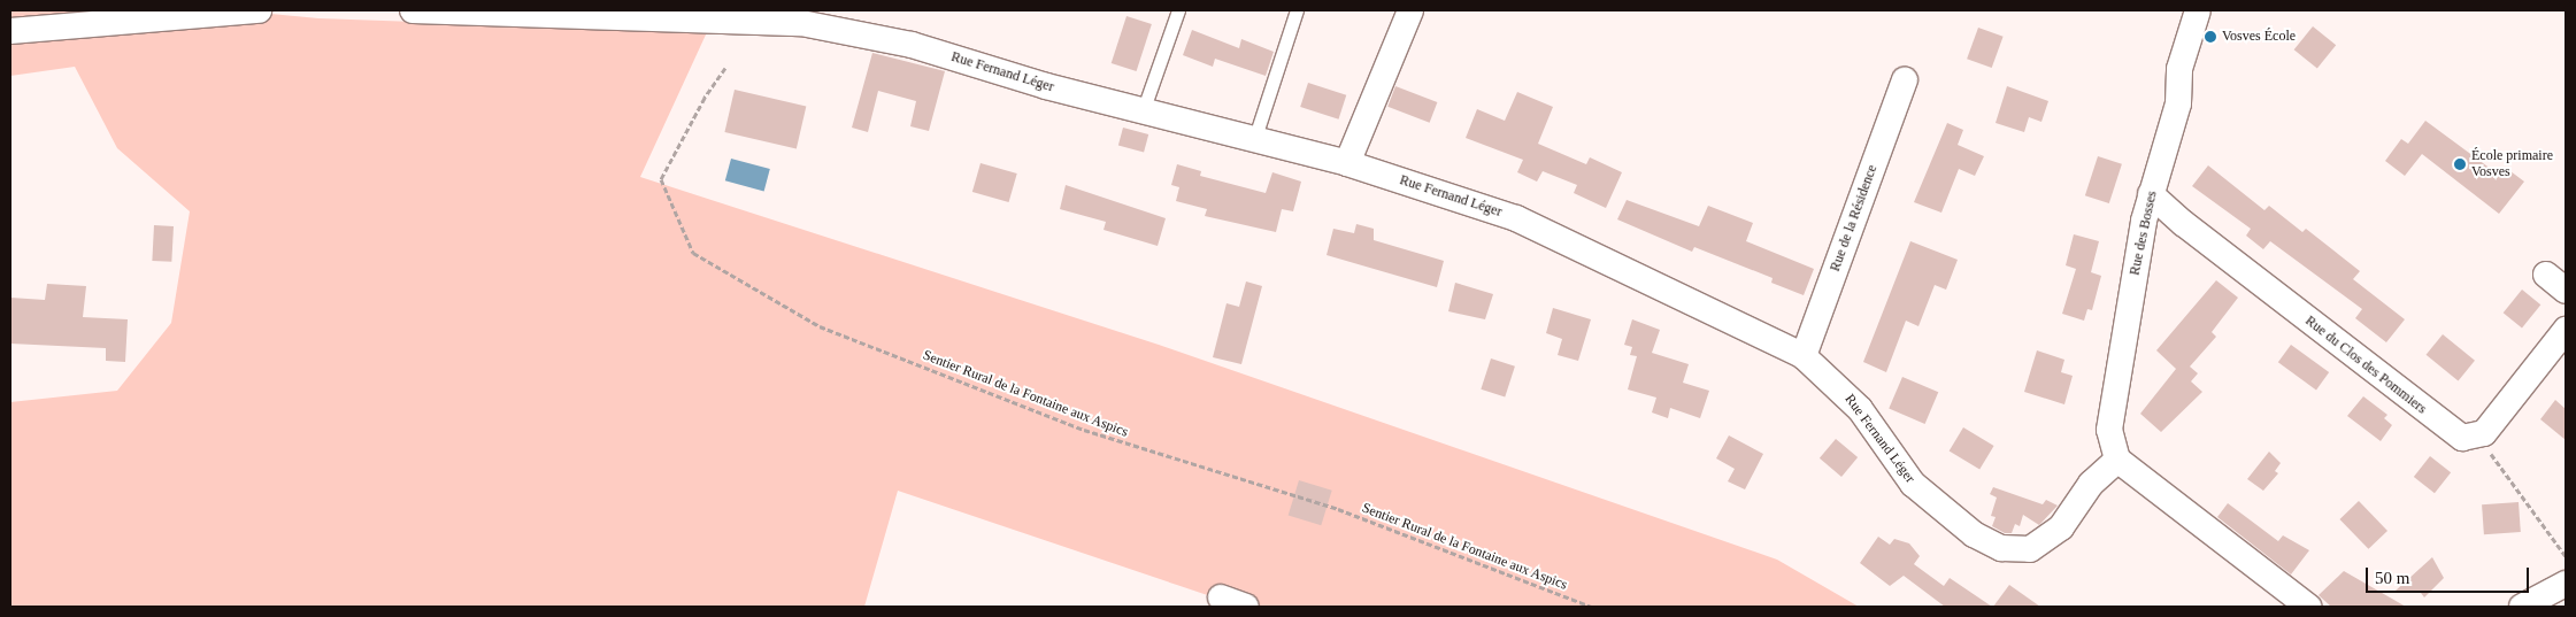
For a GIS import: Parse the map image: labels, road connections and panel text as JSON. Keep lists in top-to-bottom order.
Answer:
{
  "streets": {
    "street": [
      "Rue Fernand Léger",
      "Rue de la Résidence",
      "Rue des Bosses",
      "Rue du Clos des Pommiers"
    ],
    "path": ["Sentier Rural de la Fontaine aux Aspics"]
  },
  "crossings": [
    ["Rue Fernand Léger", "Rue de la Résidence"],
    ["Rue Fernand Léger", "Rue des Bosses"],
    ["Rue des Bosses", "Rue du Clos des Pommiers"]
  ],
  "places": ["Vosves École", "École primaire Vosves"],
  "scale_bar": "50 m"
}
